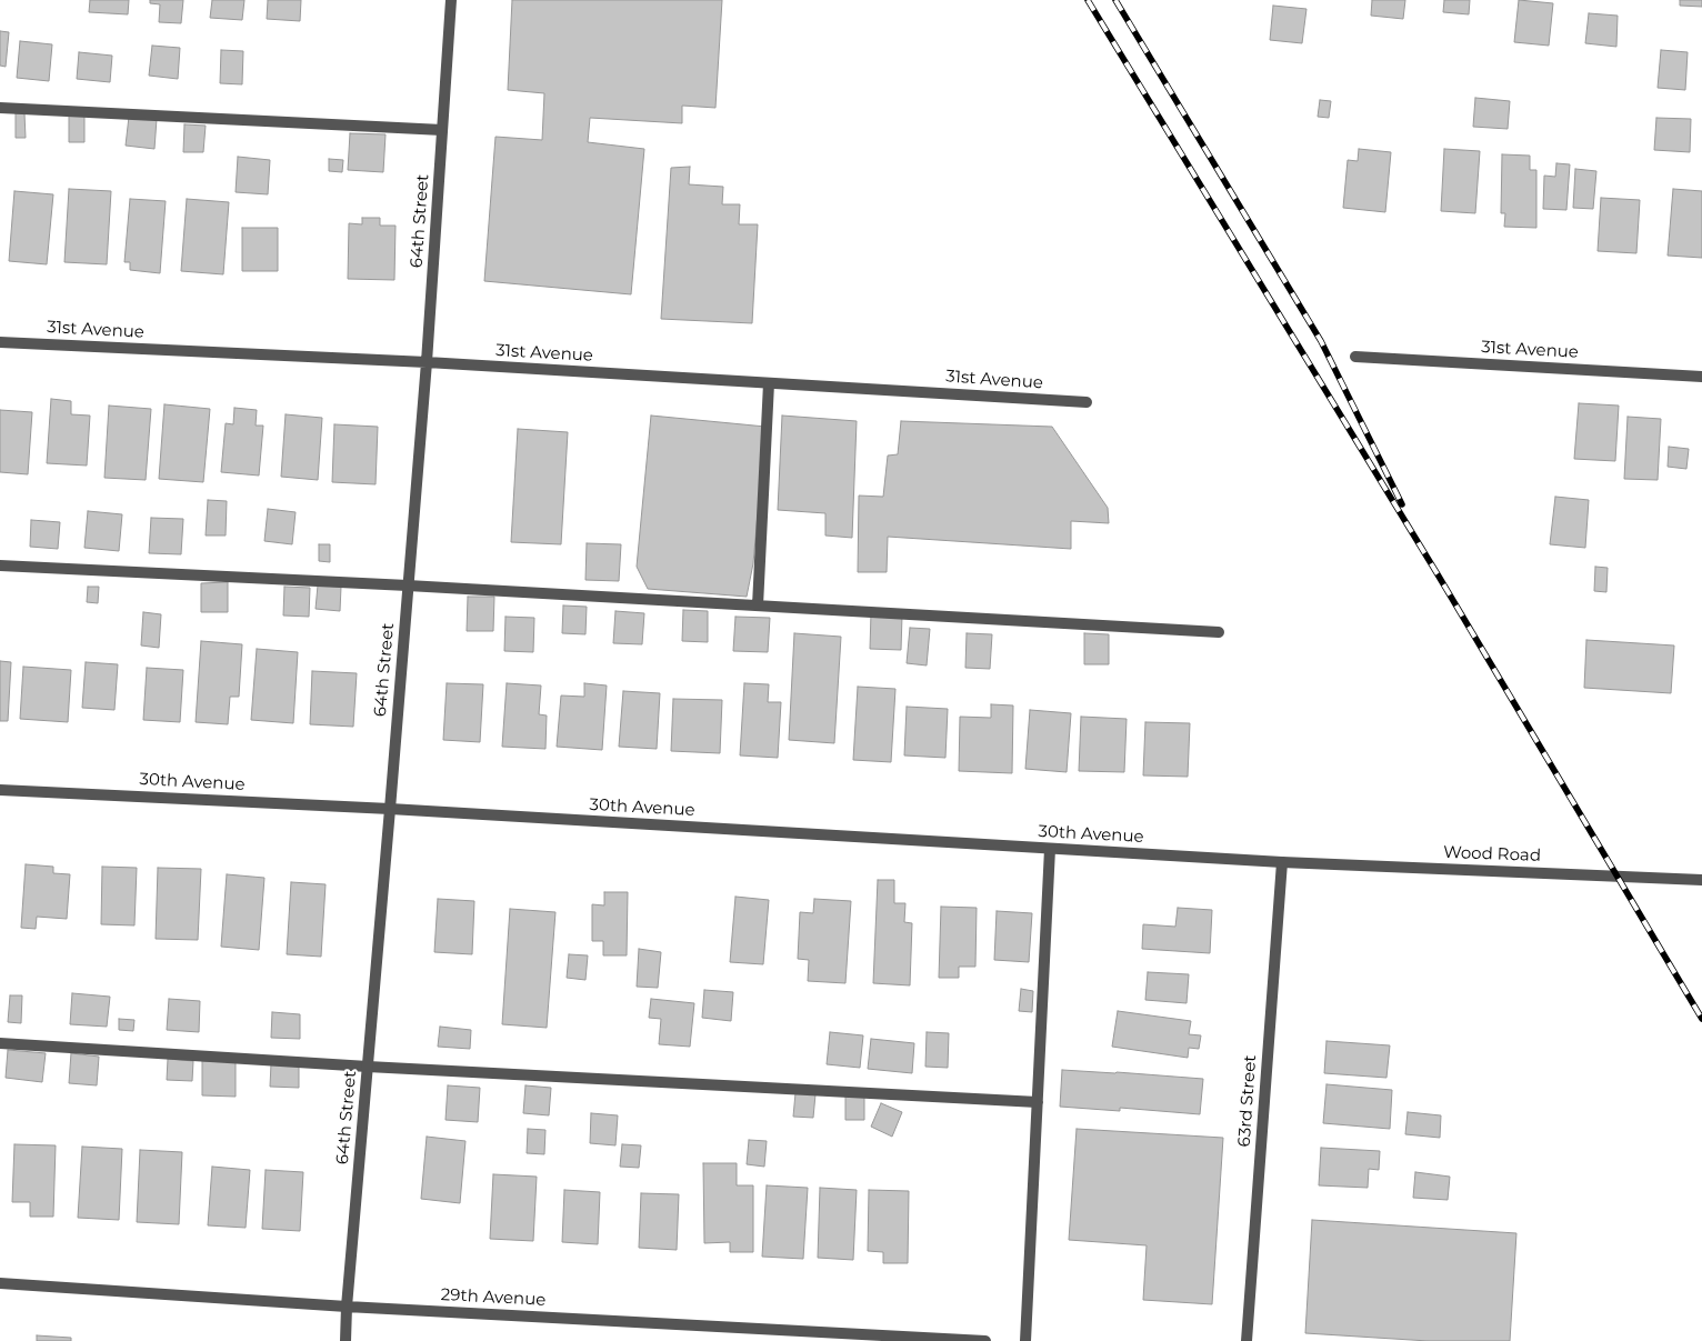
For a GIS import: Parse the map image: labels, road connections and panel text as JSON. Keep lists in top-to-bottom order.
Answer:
{
  "streets": {
    "street": [
      "64th Street",
      "31st Avenue",
      "30th Avenue",
      "Wood Road",
      "63rd Street",
      "29th Avenue"
    ]
  },
  "crossings": [
    ["64th Street", "31st Avenue"],
    ["64th Street", "30th Avenue"],
    ["64th Street", "29th Avenue"],
    ["30th Avenue", "Wood Road"],
    ["30th Avenue", "63rd Street"],
    ["Wood Road", "63rd Street"]
  ]
}
